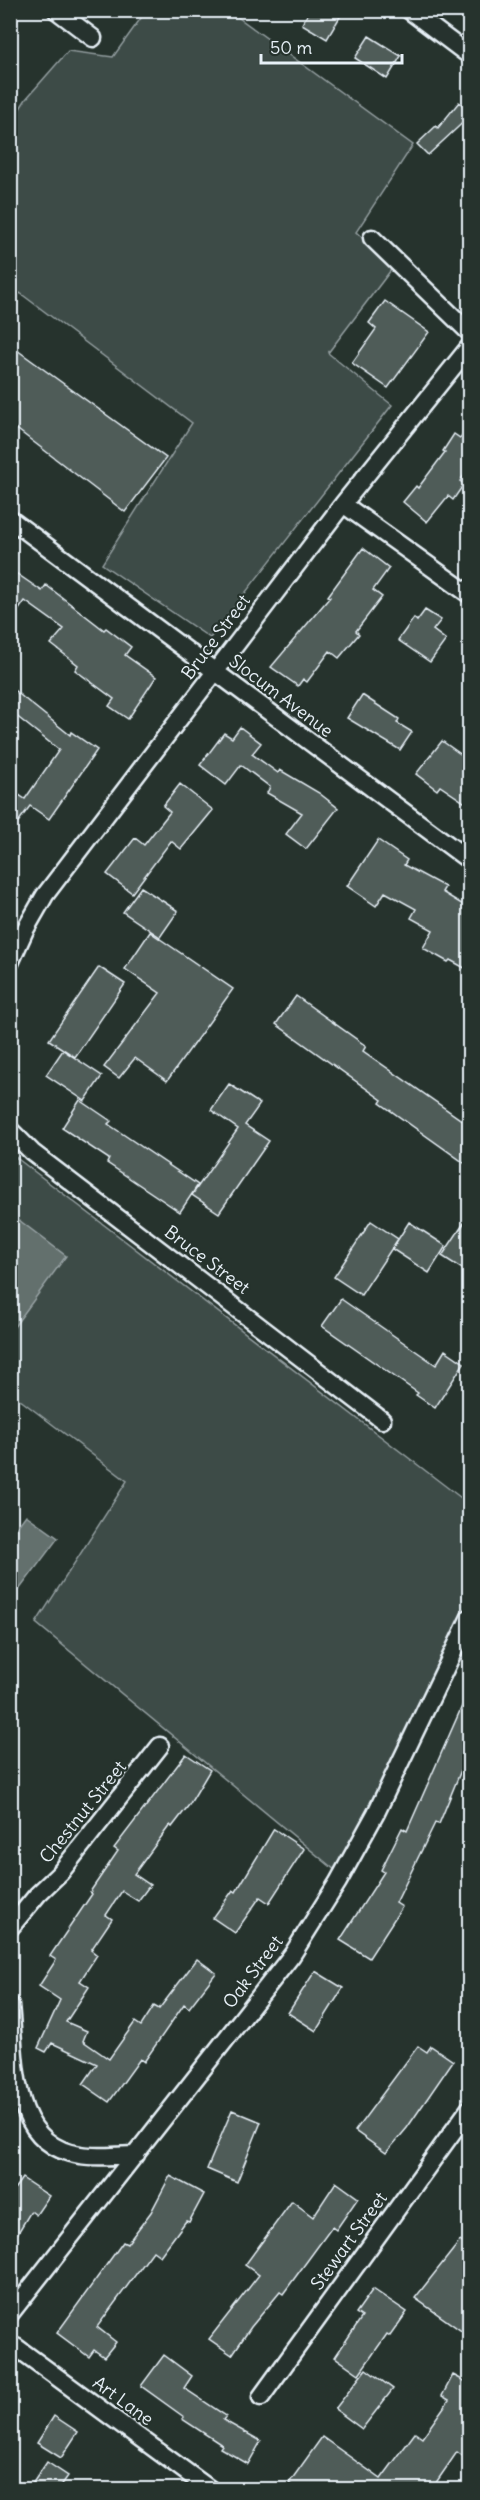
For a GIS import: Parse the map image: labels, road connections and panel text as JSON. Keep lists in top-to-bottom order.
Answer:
{
  "streets": {
    "street": [
      "Bruce Street",
      "Slocum Avenue",
      "Chestnut Street",
      "Oak Street",
      "Stewart Street",
      "Art Lane"
    ]
  },
  "crossings": [
    ["Bruce Street", "Slocum Avenue"]
  ],
  "scale_bar": "50 m"
}
